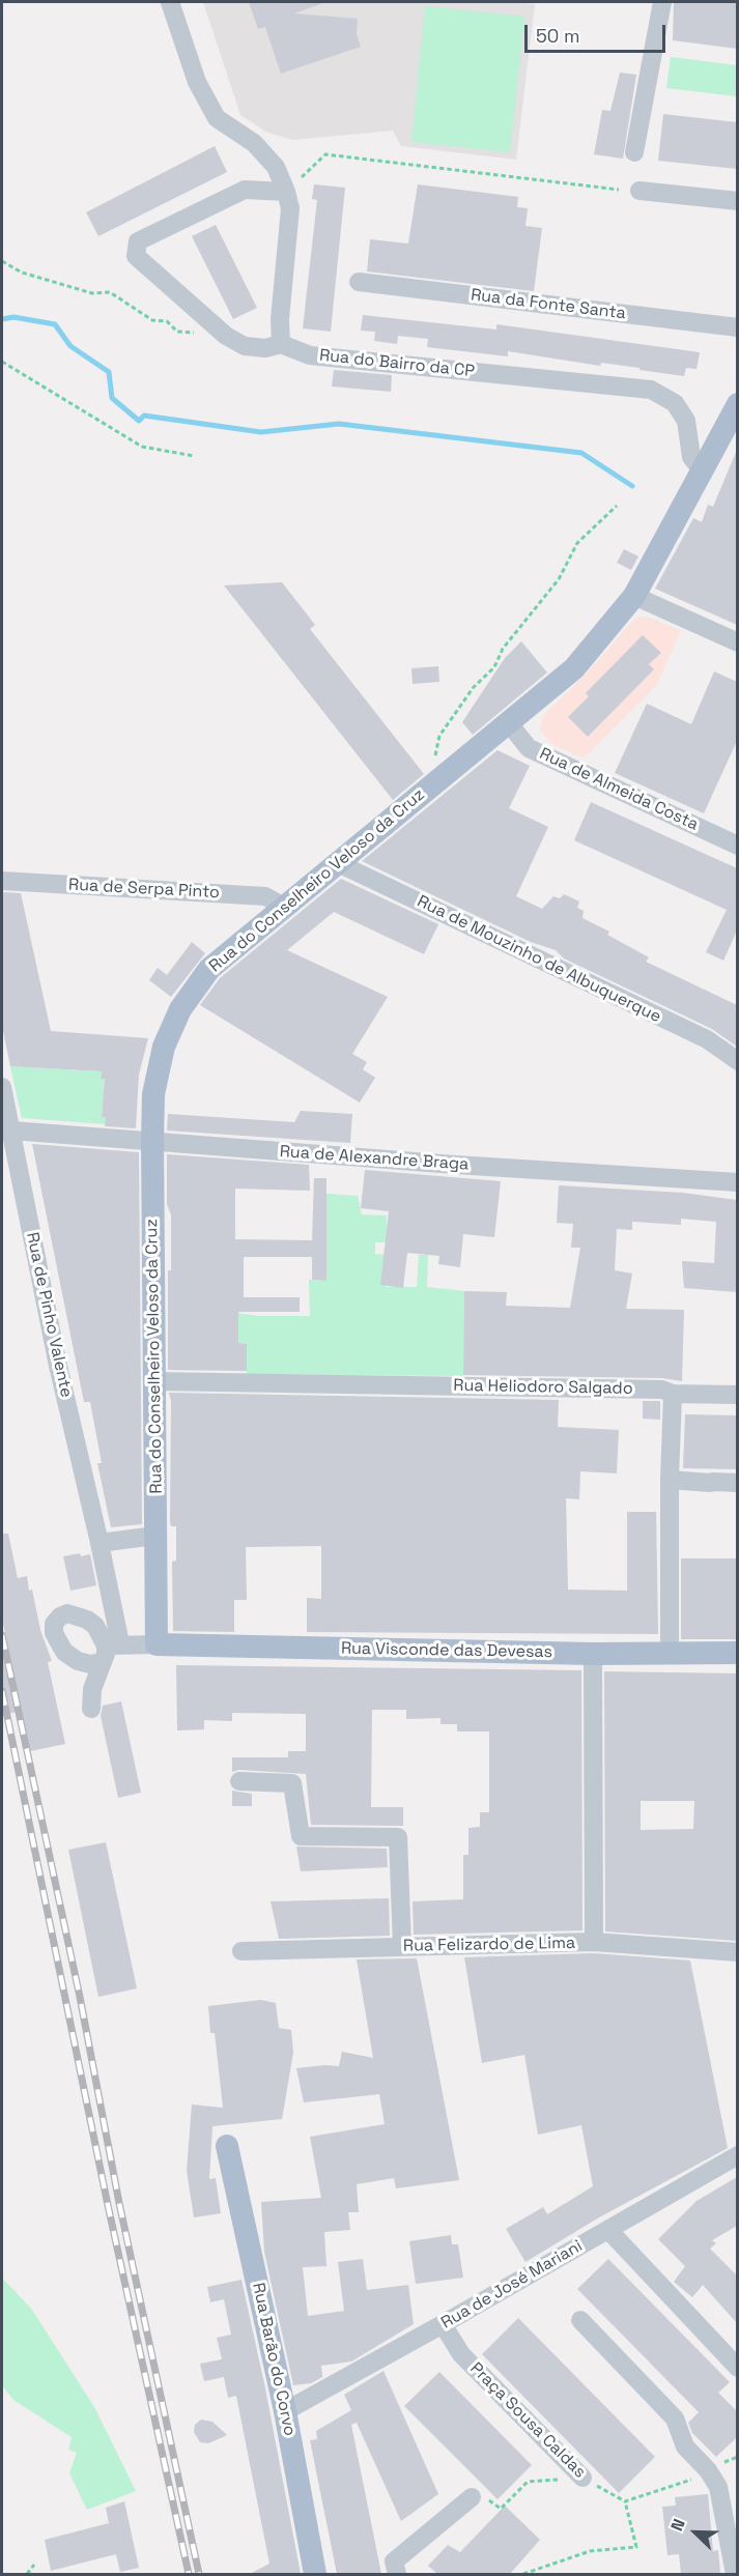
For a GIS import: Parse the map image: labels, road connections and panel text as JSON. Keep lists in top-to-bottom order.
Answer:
{
  "streets": {
    "main road": ["Rua do Conselheiro Veloso da Cruz", "Rua Visconde das Devesas", "Rua Barão do Corvo"],
    "street": [
      "Rua da Fonte Santa",
      "Rua do Bairro da CP",
      "Rua de Almeida Costa",
      "Rua de Serpa Pinto",
      "Rua de Mouzinho de Albuquerque",
      "Rua de Alexandre Braga",
      "Rua de Pinho Valente",
      "Rua Heliodoro Salgado",
      "Rua Felizardo de Lima",
      "Rua de José Mariani",
      "Praça Sousa Caldas"
    ]
  },
  "crossings": [
    ["Rua do Bairro da CP", "Rua do Conselheiro Veloso da Cruz"],
    ["Rua de Almeida Costa", "Rua do Conselheiro Veloso da Cruz"],
    ["Rua do Conselheiro Veloso da Cruz", "Rua de Serpa Pinto"],
    ["Rua do Conselheiro Veloso da Cruz", "Rua de Mouzinho de Albuquerque"],
    ["Rua do Conselheiro Veloso da Cruz", "Rua de Alexandre Braga"],
    ["Rua do Conselheiro Veloso da Cruz", "Rua Heliodoro Salgado"],
    ["Rua do Conselheiro Veloso da Cruz", "Rua Visconde das Devesas"],
    ["Rua de Alexandre Braga", "Rua de Pinho Valente"],
    ["Rua de José Mariani", "Rua Barão do Corvo"],
    ["Rua de José Mariani", "Praça Sousa Caldas"]
  ],
  "scale_bar": "50 m",
  "north": "top left"
}
